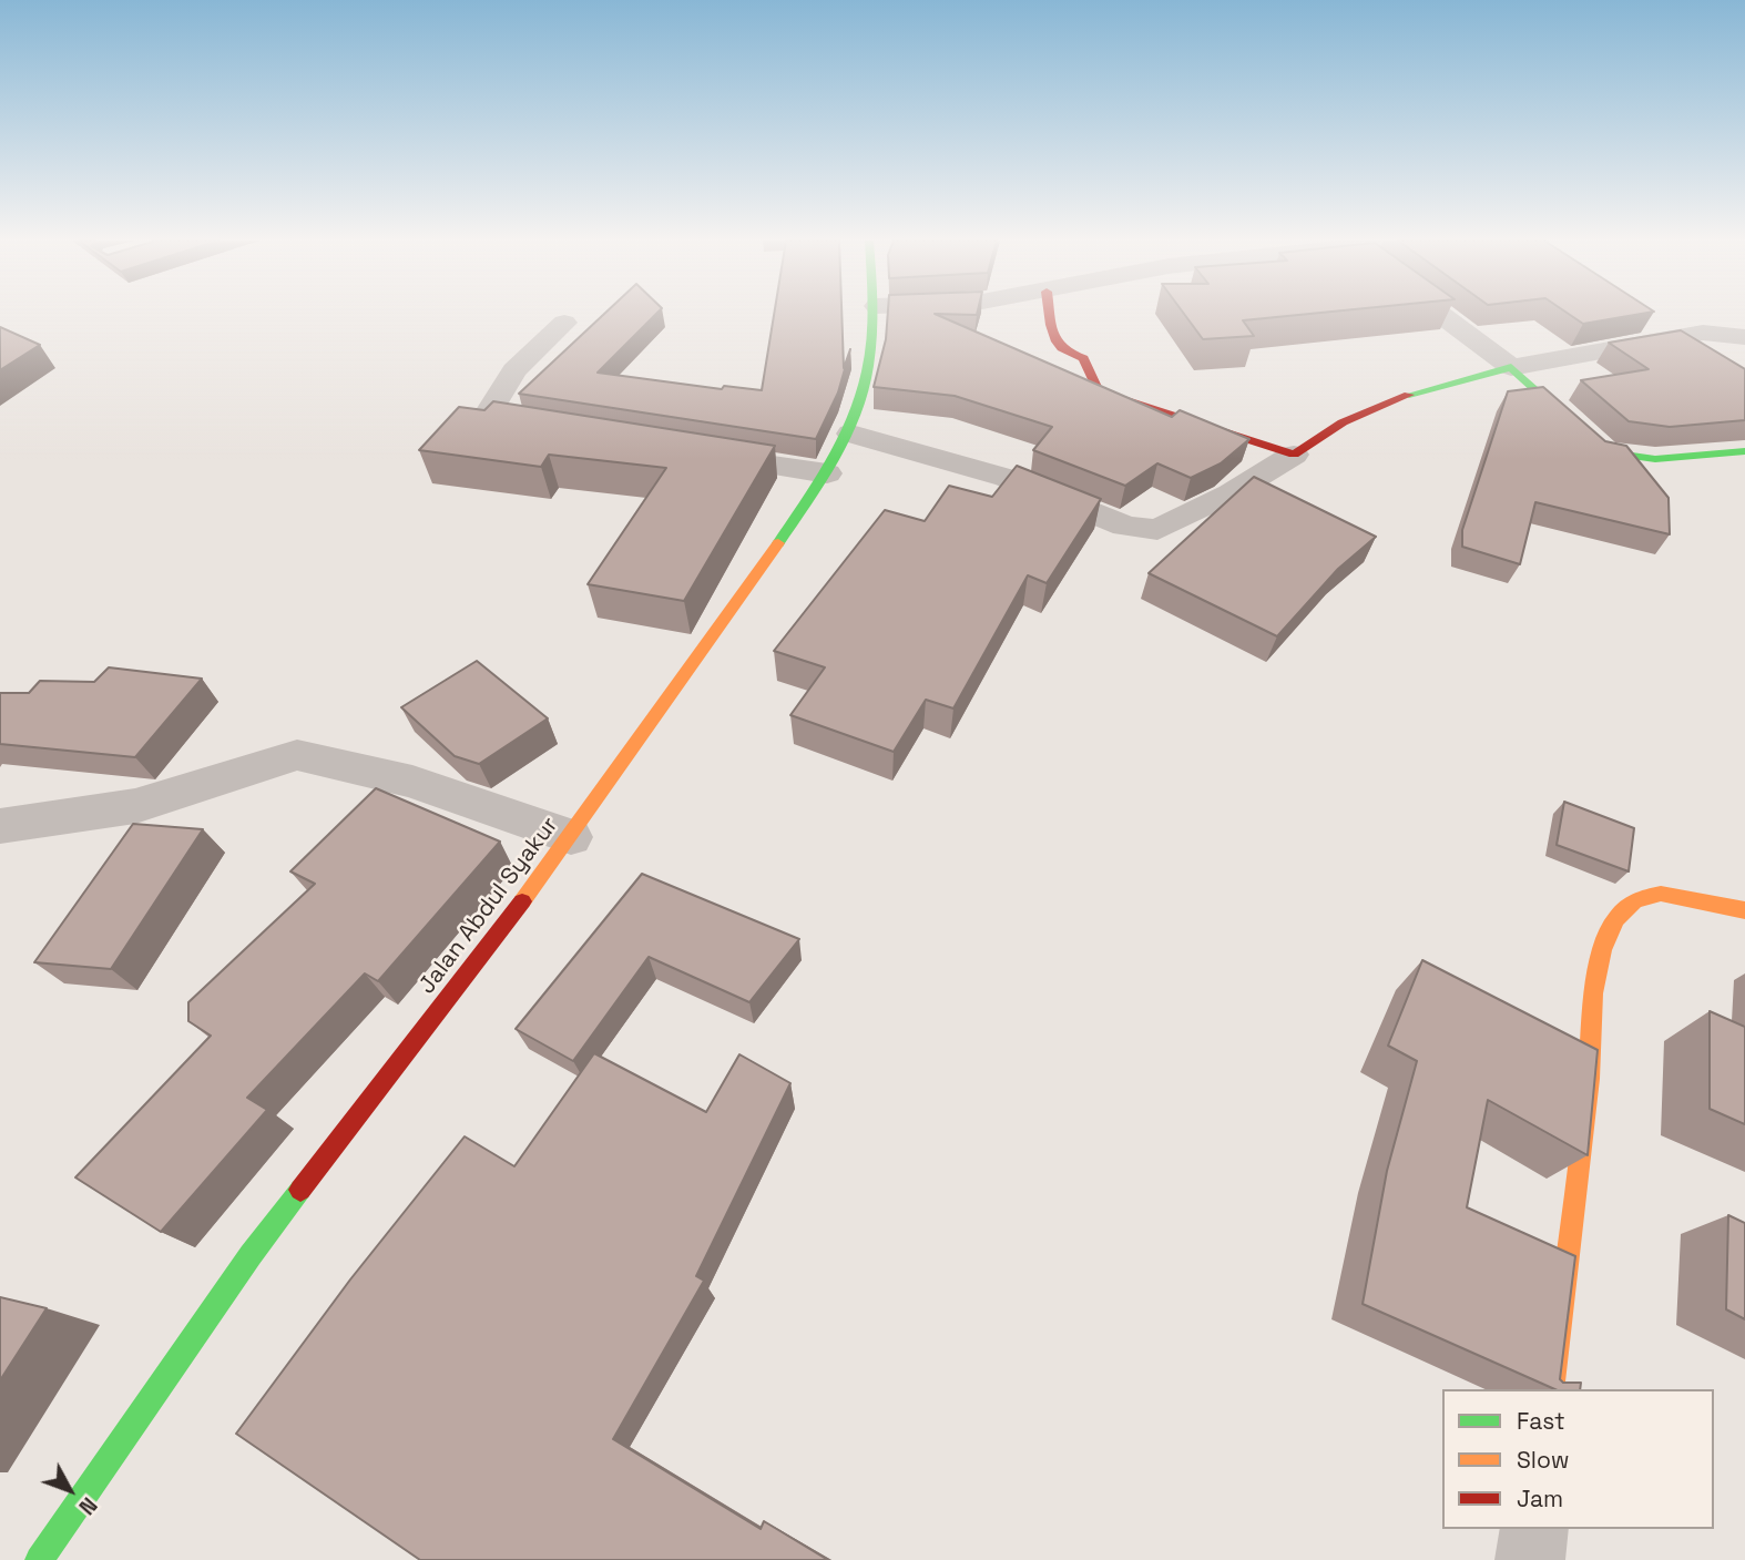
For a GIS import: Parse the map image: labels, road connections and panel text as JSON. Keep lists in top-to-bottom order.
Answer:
{
  "streets": {
    "street": ["Jalan Abdul Syakur"]
  },
  "legend": ["Fast", "Slow", "Jam"],
  "north": "bottom right"
}
